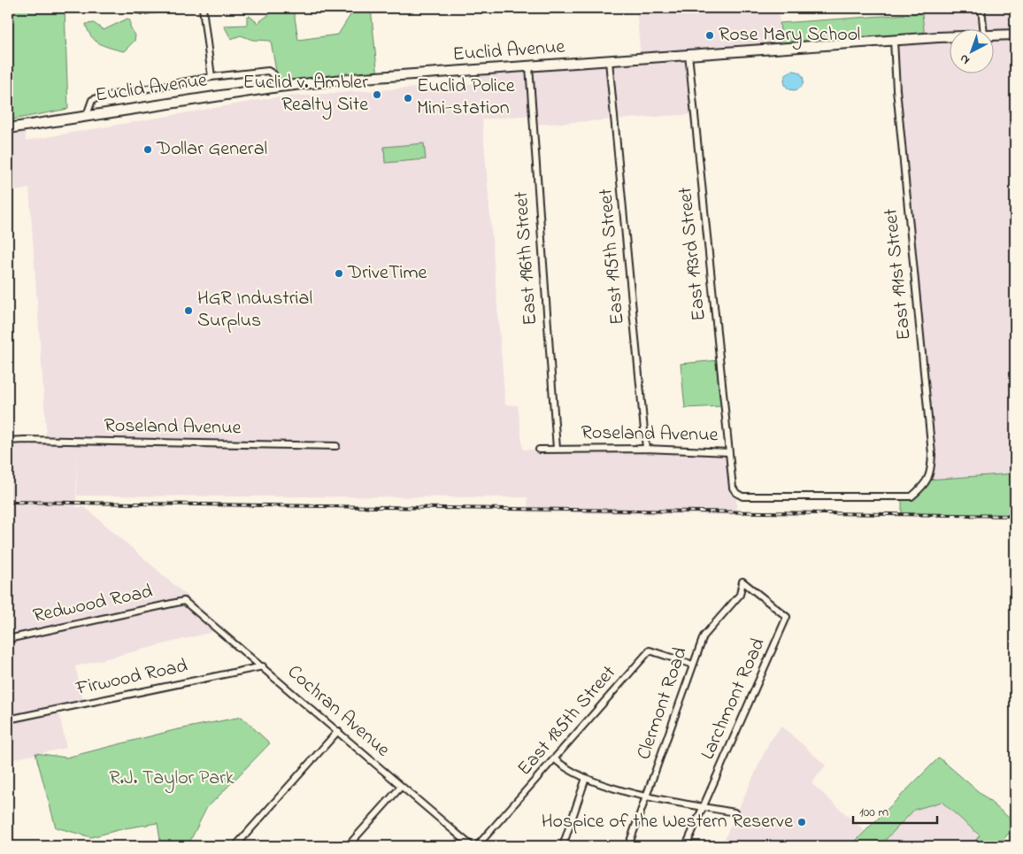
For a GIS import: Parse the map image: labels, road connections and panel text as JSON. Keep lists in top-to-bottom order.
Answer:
{
  "streets": {
    "main road": ["Euclid Avenue"],
    "street": [
      "East 193rd Street",
      "East 195th Street",
      "East 196th Street",
      "East 191st Street",
      "Roseland Avenue",
      "Redwood Road",
      "Firwood Road",
      "Larchmont Road",
      "Clermont Road",
      "Cochran Avenue",
      "East 185th Street"
    ]
  },
  "crossings": [
    ["Euclid Avenue", "East 193rd Street"],
    ["Euclid Avenue", "East 195th Street"],
    ["Euclid Avenue", "East 196th Street"],
    ["Euclid Avenue", "East 191st Street"],
    ["East 193rd Street", "Roseland Avenue"],
    ["East 195th Street", "Roseland Avenue"],
    ["East 196th Street", "Roseland Avenue"],
    ["East 191st Street", "Roseland Avenue"],
    ["Redwood Road", "Cochran Avenue"],
    ["Firwood Road", "Cochran Avenue"],
    ["Larchmont Road", "Clermont Road"],
    ["Clermont Road", "East 185th Street"]
  ],
  "parks": ["R.J. Taylor Park"],
  "places": [
    "Rose Mary School",
    "Euclid v. Ambler Realty Site",
    "Euclid Police Mini-station",
    "Dollar General",
    "DriveTime",
    "HGR Industrial Surplus",
    "Hospice of the Western Reserve"
  ],
  "scale_bar": "100 m",
  "north": "bottom left"
}
